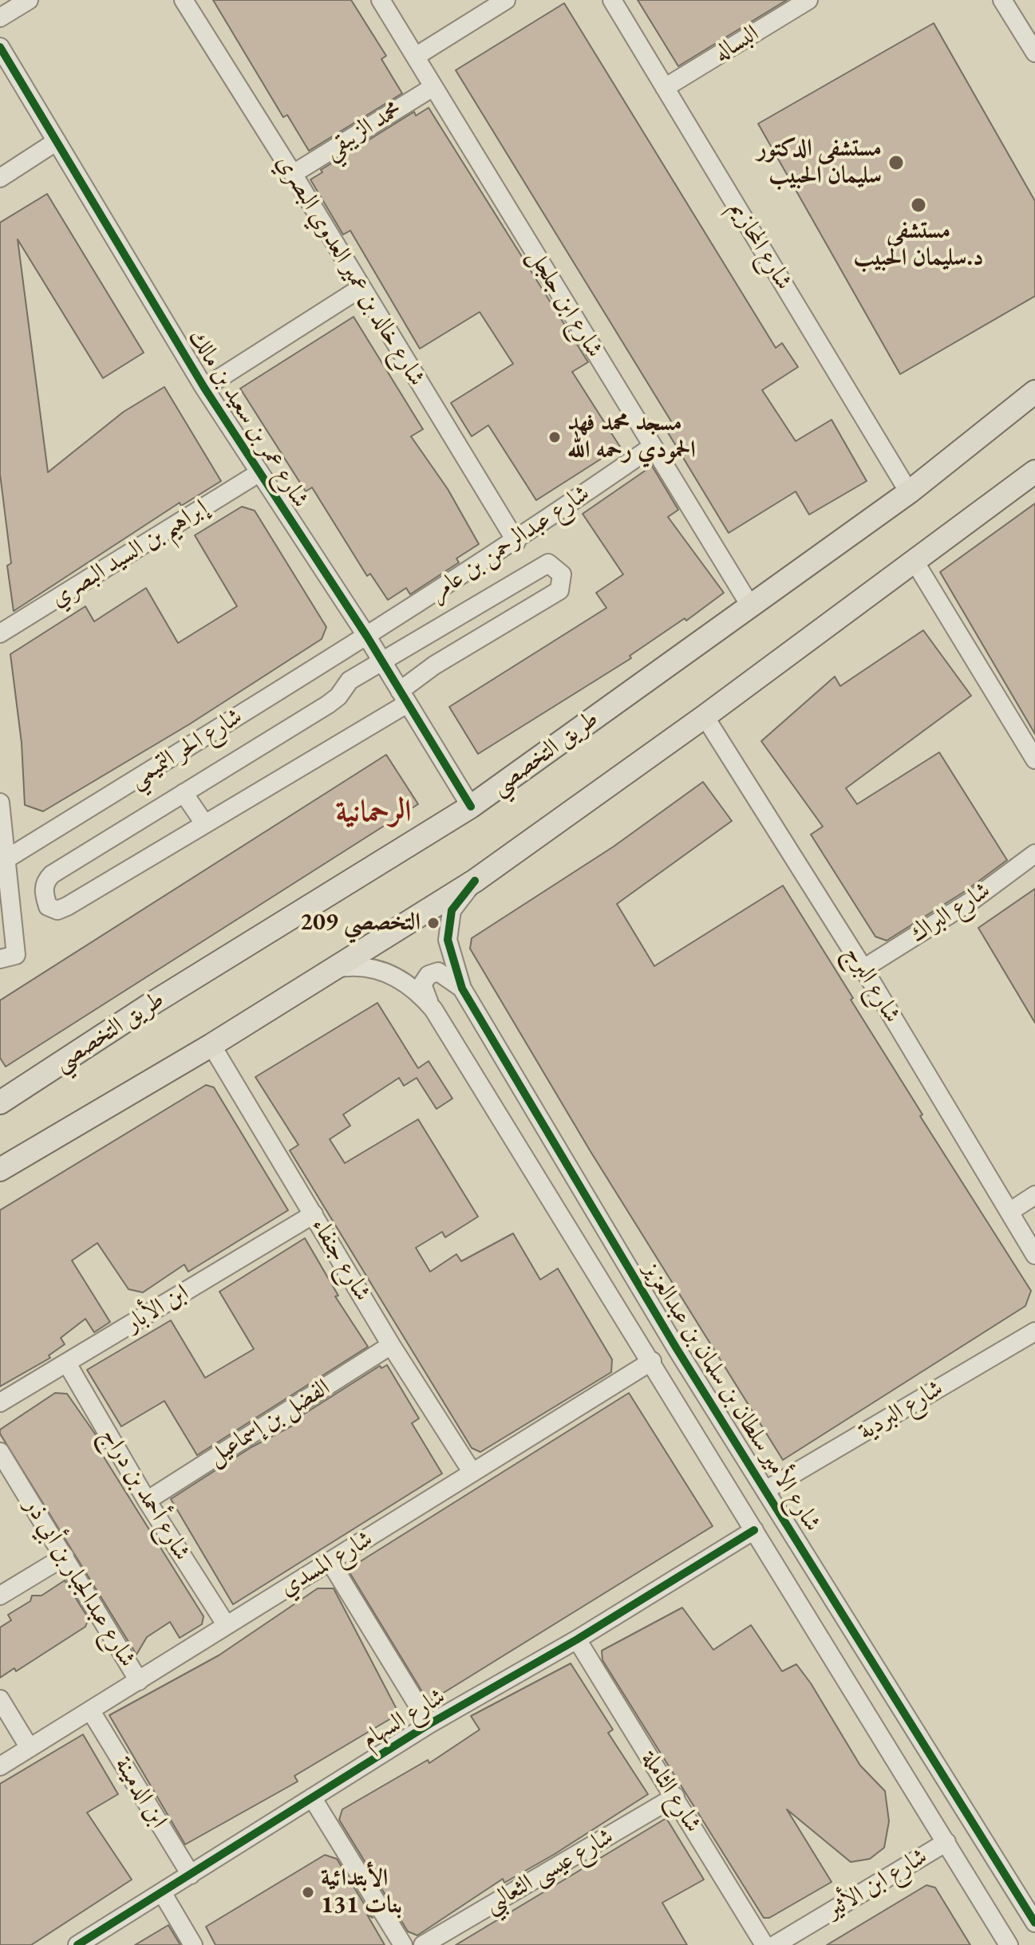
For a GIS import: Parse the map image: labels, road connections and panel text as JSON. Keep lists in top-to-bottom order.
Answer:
{
  "streets": {
    "main road": ["طريق التخصصي"],
    "street": [
      "البساله",
      "محمد الزيبقي",
      "شارع المحازيم",
      "شارع خالد بن عمير العدوي البصري",
      "شارع ابن جلجل",
      "شارع عمر بن سعيد بن مالك",
      "شارع عبدالرحمن بن عامر",
      "إبراهيم بن السيد البصري",
      "شارع الحر التميمي",
      "شارع البراك",
      "شارع البرج",
      "شارع جنفاء",
      "ابن الأبار",
      "شارع الأمير سلطان بن سلمان بن عبدالعزيز",
      "شارع البردية",
      "الفضل بن إسماعيل",
      "شارع أحمد بن دراج",
      "شارع المسدي",
      "شارع عبدالجبار بن أبي ذر",
      "شارع السهام",
      "شارع الثاملة",
      "ابن الدمينة",
      "شارع عيسى الثعالبي",
      "شارع ابن الأثير"
    ]
  },
  "crossings": [
    ["البساله", "شارع المحازيم"],
    ["محمد الزيبقي", "شارع خالد بن عمير العدوي البصري"],
    ["محمد الزيبقي", "شارع ابن جلجل"],
    ["شارع المحازيم", "طريق التخصصي"],
    ["شارع خالد بن عمير العدوي البصري", "شارع عبدالرحمن بن عامر"],
    ["شارع ابن جلجل", "شارع عبدالرحمن بن عامر"],
    ["شارع ابن جلجل", "طريق التخصصي"],
    ["شارع عمر بن سعيد بن مالك", "شارع عبدالرحمن بن عامر"],
    ["شارع عمر بن سعيد بن مالك", "إبراهيم بن السيد البصري"],
    ["شارع عمر بن سعيد بن مالك", "شارع الحر التميمي"],
    ["شارع عمر بن سعيد بن مالك", "طريق التخصصي"],
    ["شارع عبدالرحمن بن عامر", "شارع الحر التميمي"],
    ["شارع البراك", "شارع البرج"],
    ["شارع جنفاء", "ابن الأبار"],
    ["شارع جنفاء", "الفضل بن إسماعيل"],
    ["شارع جنفاء", "شارع المسدي"],
    ["ابن الأبار", "شارع أحمد بن دراج"],
    ["شارع الأمير سلطان بن سلمان بن عبدالعزيز", "شارع البردية"],
    ["شارع الأمير سلطان بن سلمان بن عبدالعزيز", "شارع المسدي"],
    ["شارع الأمير سلطان بن سلمان بن عبدالعزيز", "شارع السهام"],
    ["شارع الأمير سلطان بن سلمان بن عبدالعزيز", "شارع ابن الأثير"],
    ["الفضل بن إسماعيل", "شارع أحمد بن دراج"],
    ["شارع أحمد بن دراج", "شارع المسدي"],
    ["شارع المسدي", "شارع عبدالجبار بن أبي ذر"],
    ["شارع المسدي", "ابن الدمينة"],
    ["شارع السهام", "شارع الثاملة"],
    ["شارع السهام", "ابن الدمينة"],
    ["شارع الثاملة", "شارع عيسى الثعالبي"]
  ],
  "districts": ["الرحمانية"],
  "places": [
    "مستشفى الدكتور سليمان الحبيب",
    "مستشفى د.سليمان الحبيب",
    "مسجد محمد فهد الحمودي رحمه الله",
    "التخصصي 209",
    "الأبتدائية 131 بنات"
  ]
}
